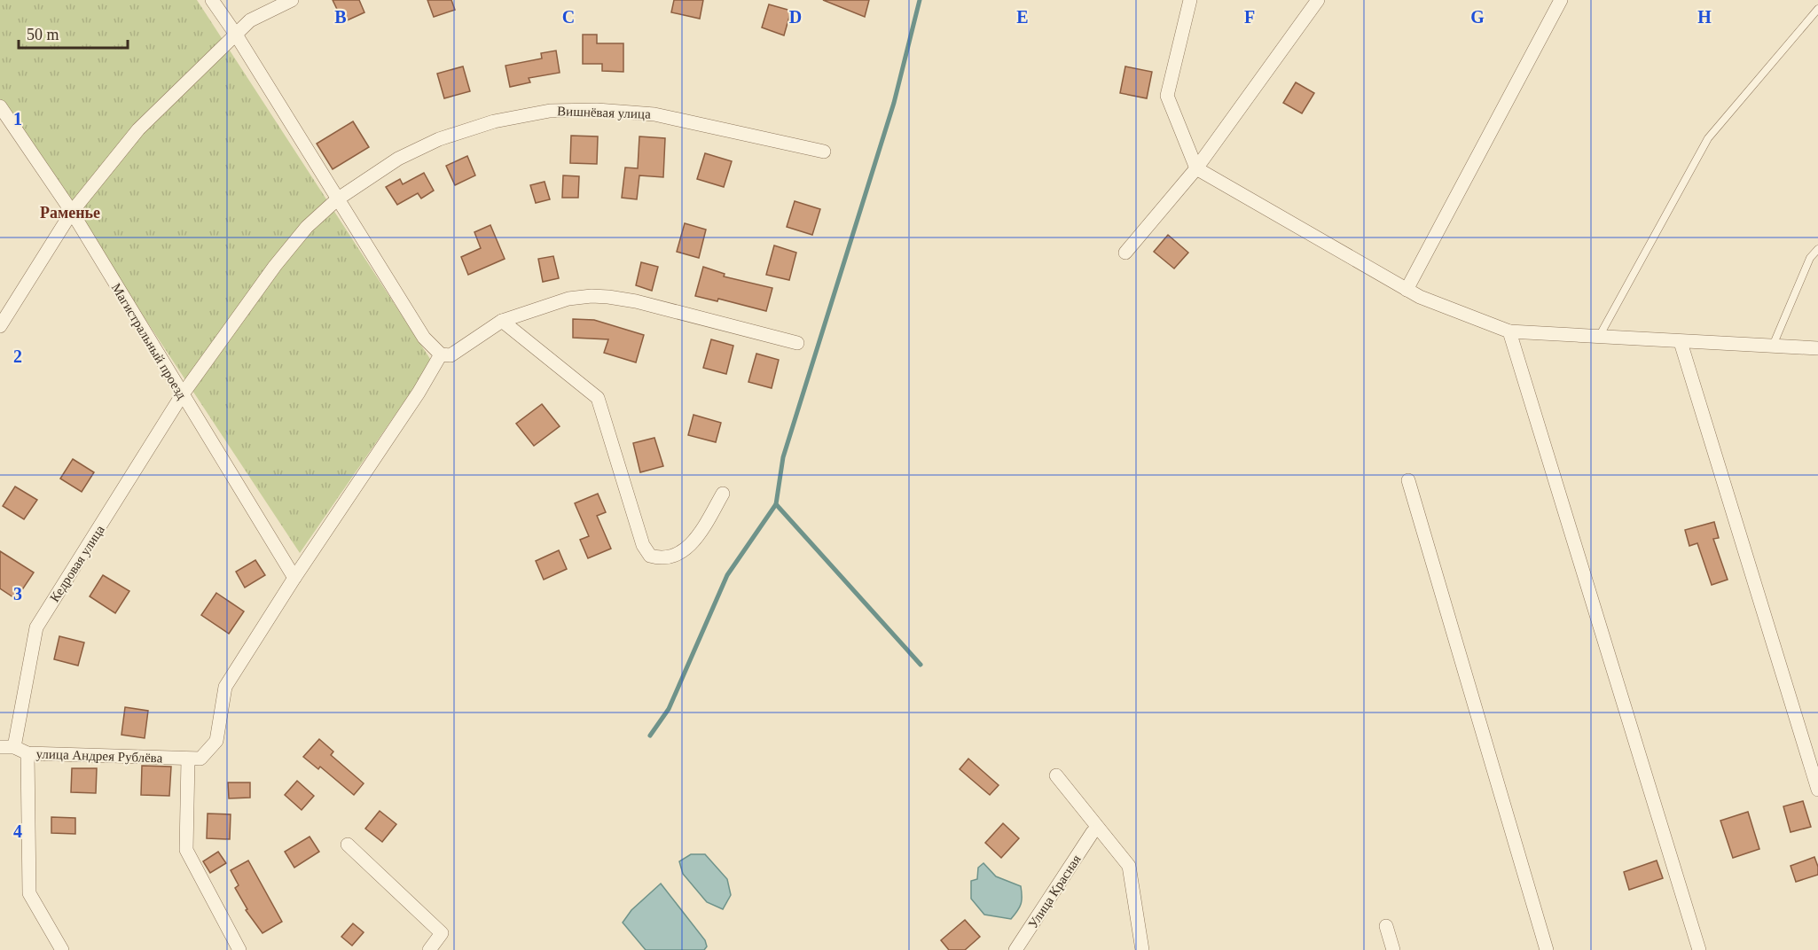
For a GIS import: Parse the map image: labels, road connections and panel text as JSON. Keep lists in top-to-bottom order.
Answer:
{
  "streets": {
    "street": [
      "Вишнёвая улица",
      "Магистральный проезд",
      "Кедровая улица",
      "улица Андрея Рублёва",
      "Улица Красная"
    ]
  },
  "crossings": [
    ["Вишнёвая улица", "Магистральный проезд"],
    ["Вишнёвая улица", "Кедровая улица"],
    ["Магистральный проезд", "Кедровая улица"],
    ["Кедровая улица", "улица Андрея Рублёва"]
  ],
  "districts": ["Раменье"],
  "scale_bar": "50 m",
  "grid": {
    "columns": [
      "B",
      "C",
      "D",
      "E",
      "F",
      "G",
      "H"
    ],
    "rows": [
      "1",
      "2",
      "3",
      "4"
    ]
  }
}
